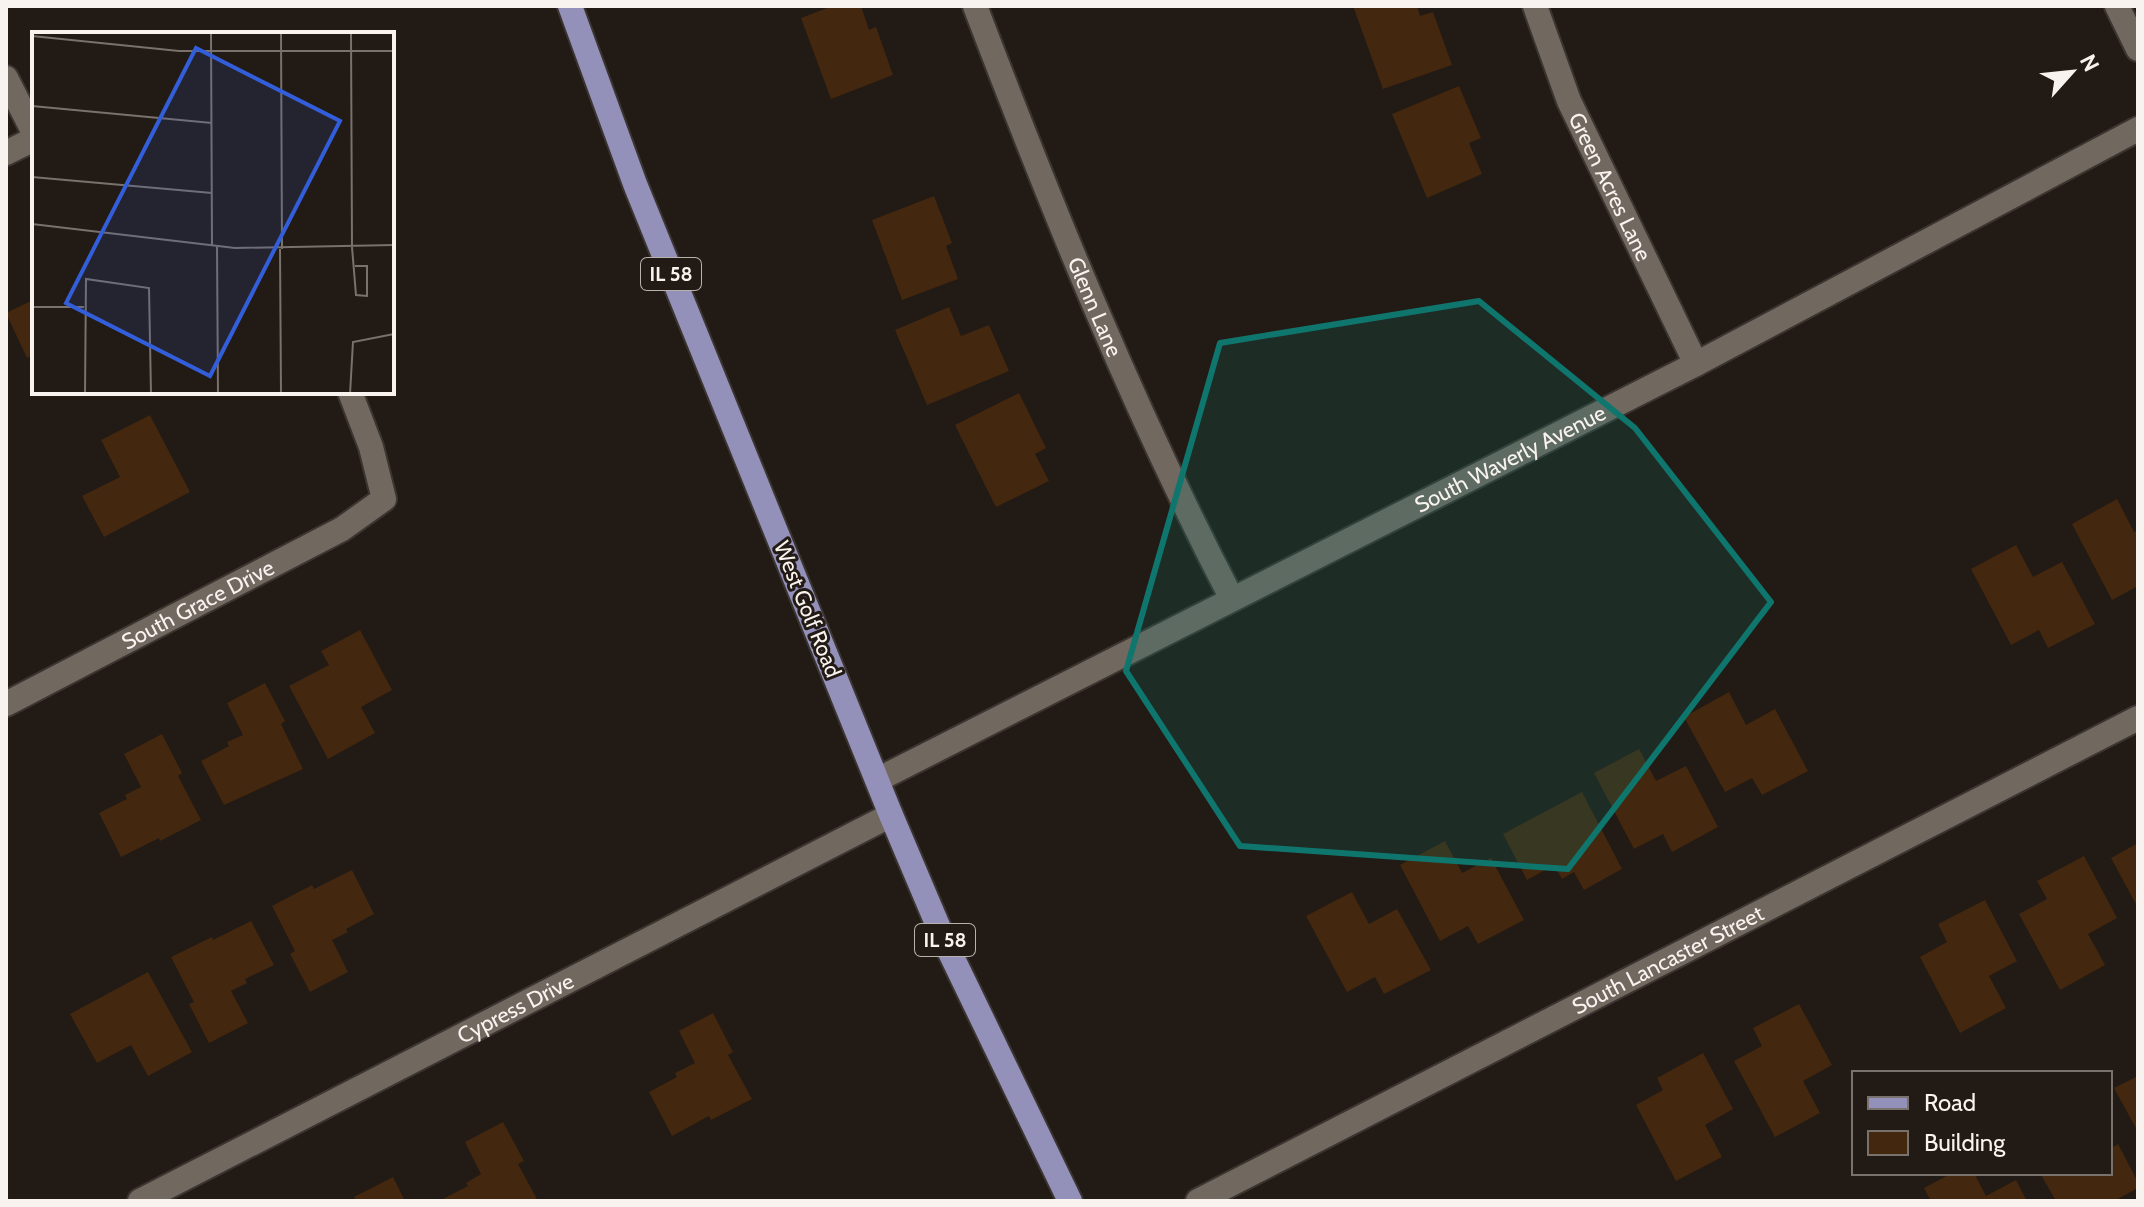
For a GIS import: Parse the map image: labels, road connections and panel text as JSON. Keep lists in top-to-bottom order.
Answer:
{
  "streets": {
    "main road": ["IL 58", "West Golf Road"],
    "street": [
      "Green Acres Lane",
      "Glenn Lane",
      "South Waverly Avenue",
      "South Grace Drive",
      "South Lancaster Street",
      "Cypress Drive"
    ]
  },
  "crossings": [
    ["Green Acres Lane", "South Waverly Avenue"],
    ["Glenn Lane", "South Waverly Avenue"],
    ["South Waverly Avenue", "West Golf Road"],
    ["West Golf Road", "Cypress Drive"]
  ],
  "legend": ["Road", "Building"],
  "north": "top right"
}
